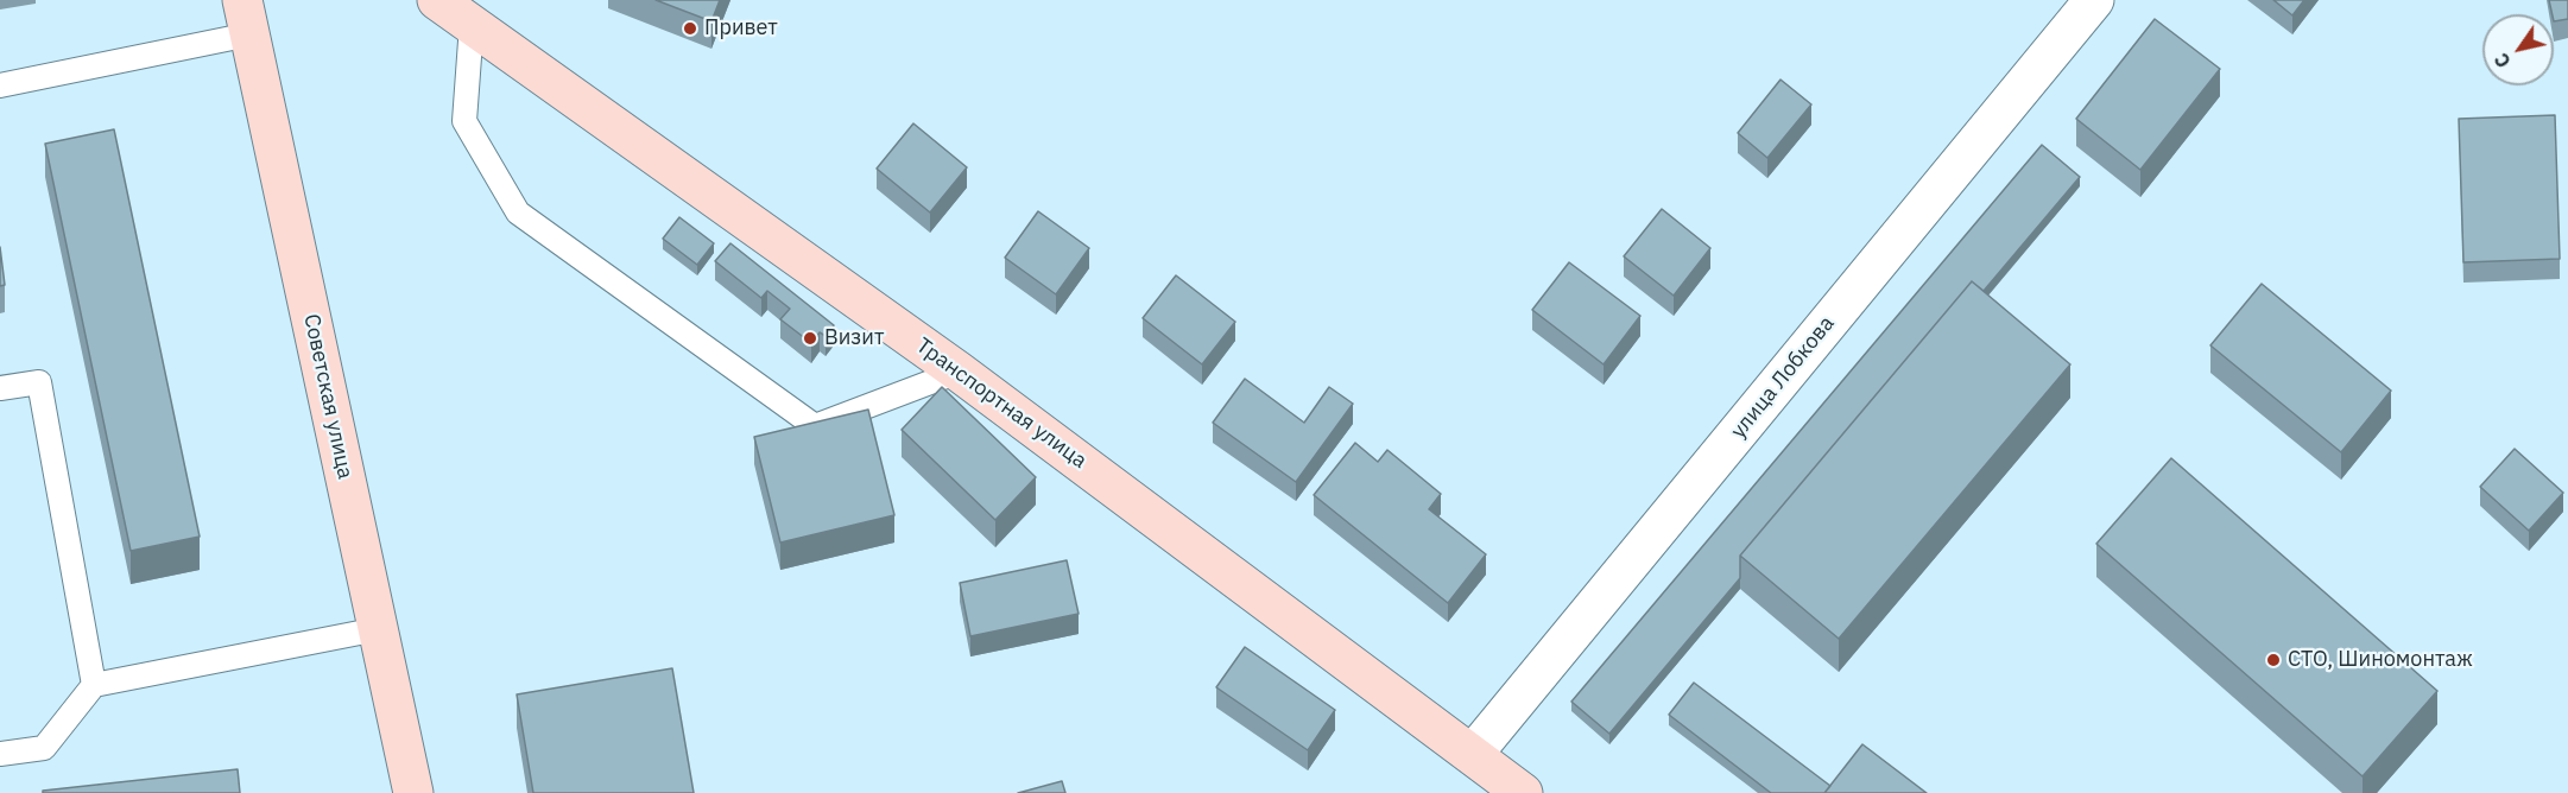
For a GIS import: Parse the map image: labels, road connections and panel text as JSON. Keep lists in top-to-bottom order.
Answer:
{
  "streets": {
    "main road": ["Советская улица", "Транспортная улица"],
    "street": ["улица Лобкова"]
  },
  "crossings": [
    ["улица Лобкова", "Транспортная улица"]
  ],
  "places": ["Привет", "Визит", "СТО, Шиномонтаж"],
  "north": "bottom left"
}
